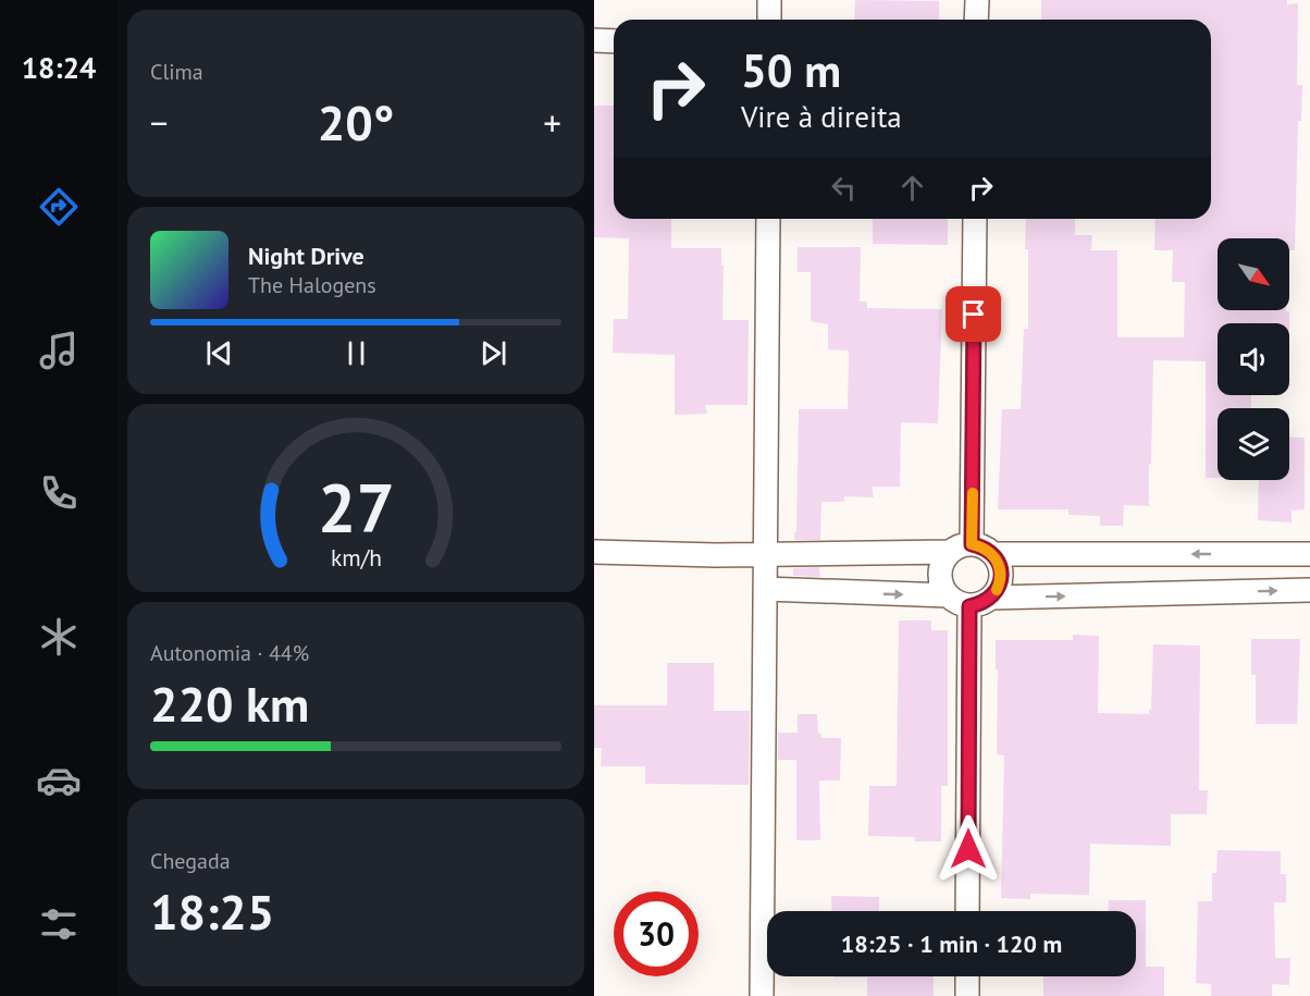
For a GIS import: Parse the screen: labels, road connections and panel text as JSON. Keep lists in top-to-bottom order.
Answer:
{
  "north": "bottom right",
  "page": {
    "tabs": "18:24",
    "tile": [
      "Clima",
      ["Autonomia · 44%", "220 km"],
      ["Chegada", "18:25"]
    ],
    "turn": ["50 m", "Vire à direita"],
    "heat": ["−", "20°", "+"],
    "song": ["Night Drive", "The Halogens"],
    "limit": "30",
    "trip": "18:25 · 1 min · 120 m",
    "gauge": ["27", "km/h"]
  }
}
